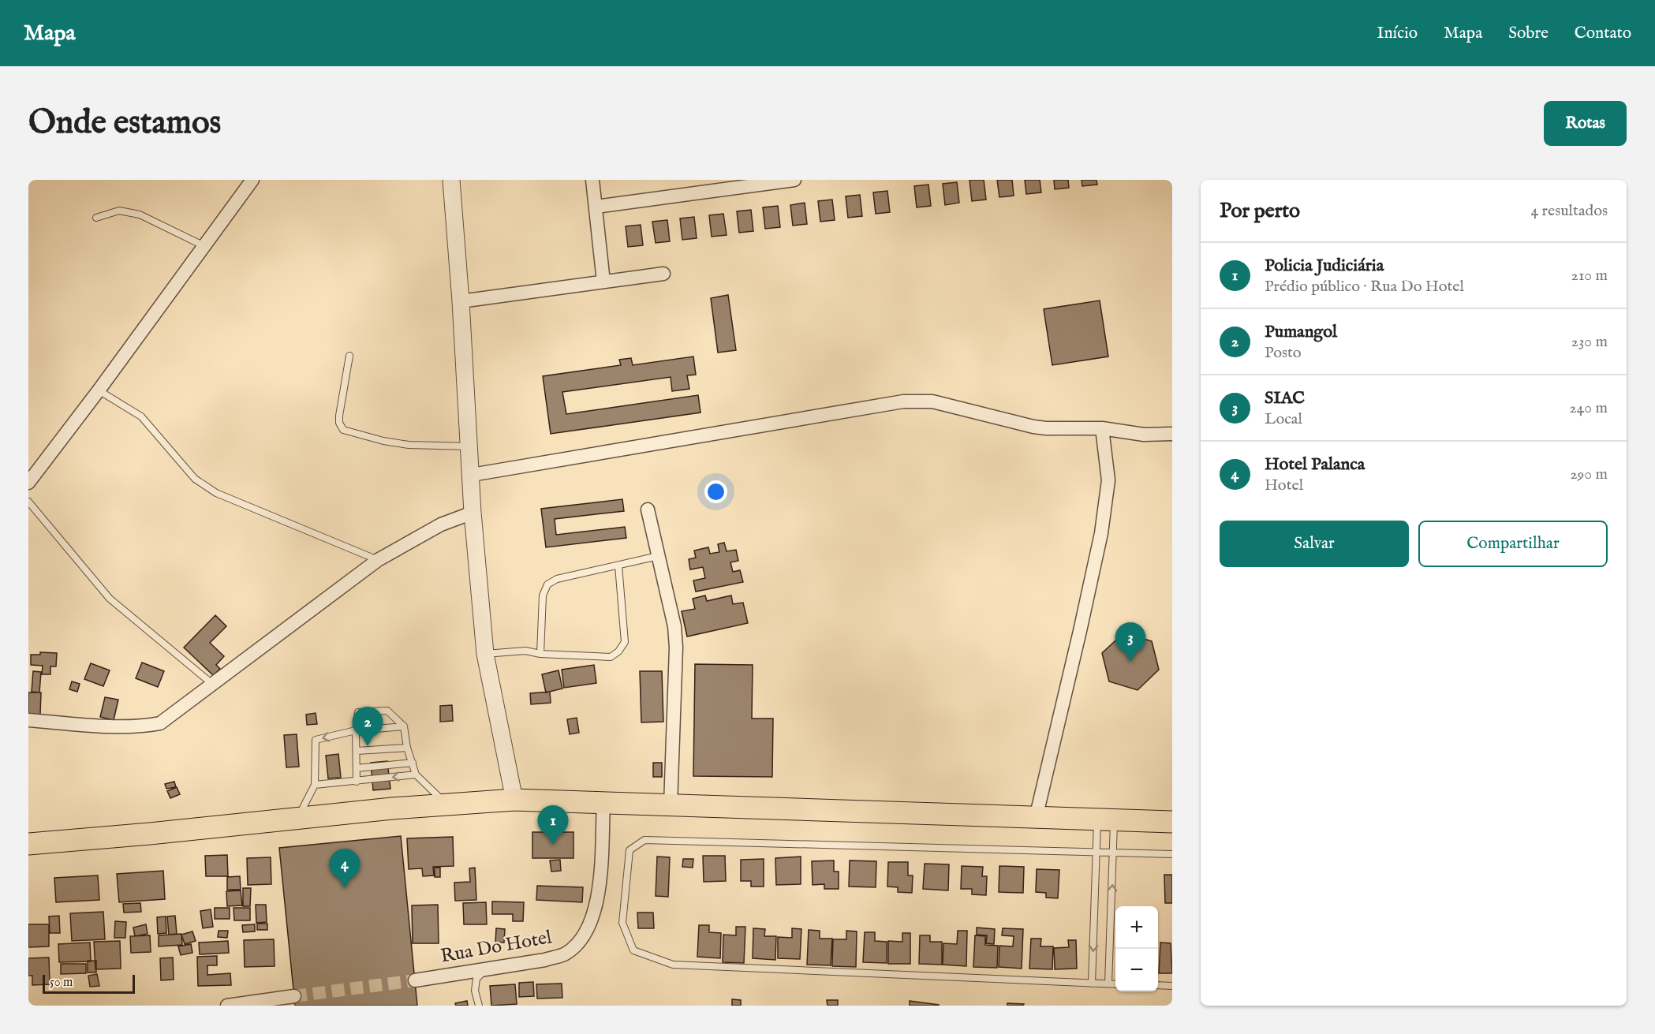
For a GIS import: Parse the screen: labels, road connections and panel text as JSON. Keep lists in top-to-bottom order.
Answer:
{
  "streets": {
    "street": ["Rua Do Hotel"]
  },
  "scale_bar": "50 m",
  "page": {
    "header": "Mapa",
    "nav": [
      "Início",
      "Mapa",
      "Sobre",
      "Contato"
    ],
    "buttons": [
      "Rotas",
      ["Salvar", "Compartilhar"]
    ],
    "title": "Onde estamos",
    "heading": ["Por perto", "4 resultados"],
    "list": [
      {
        "mark": "1",
        "name": "Policia Judiciária",
        "note": "Prédio público · Rua Do Hotel",
        "value": "210 m"
      },
      {
        "mark": "2",
        "name": "Pumangol",
        "note": "Posto",
        "value": "230 m"
      },
      {
        "mark": "3",
        "name": "SIAC",
        "note": "Local",
        "value": "240 m"
      },
      {
        "mark": "4",
        "name": "Hotel Palanca",
        "note": "Hotel",
        "value": "290 m"
      }
    ],
    "pins": [
      "3",
      "2",
      "1",
      "4"
    ],
    "map_buttons": ["+", "−"],
    "scale": "50 m"
  }
}
